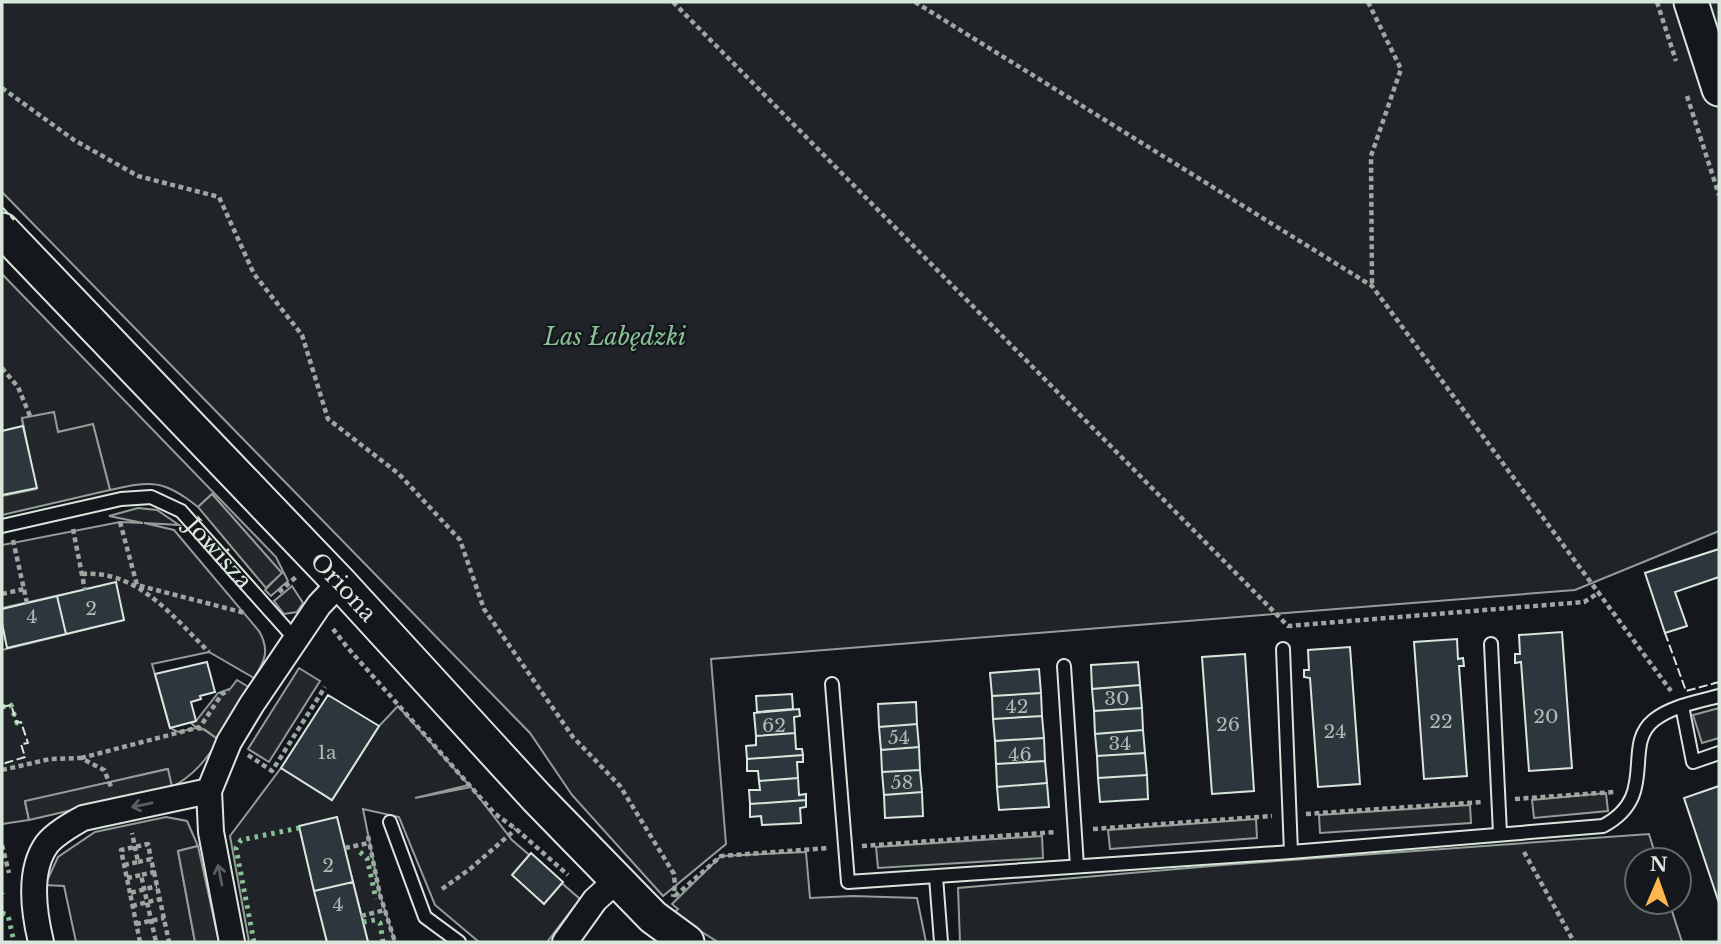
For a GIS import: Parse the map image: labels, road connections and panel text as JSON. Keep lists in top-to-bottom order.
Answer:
{
  "streets": {
    "street": ["Oriona"],
    "lane": ["Jowisza"]
  },
  "parks": ["Las Łabędzki"],
  "house_numbers": [
    "2",
    "4",
    "30",
    "42",
    "20",
    "22",
    "26",
    "62",
    "24",
    "54",
    "34",
    "1a",
    "46",
    "58",
    "2",
    "4"
  ],
  "north": "top"
}
